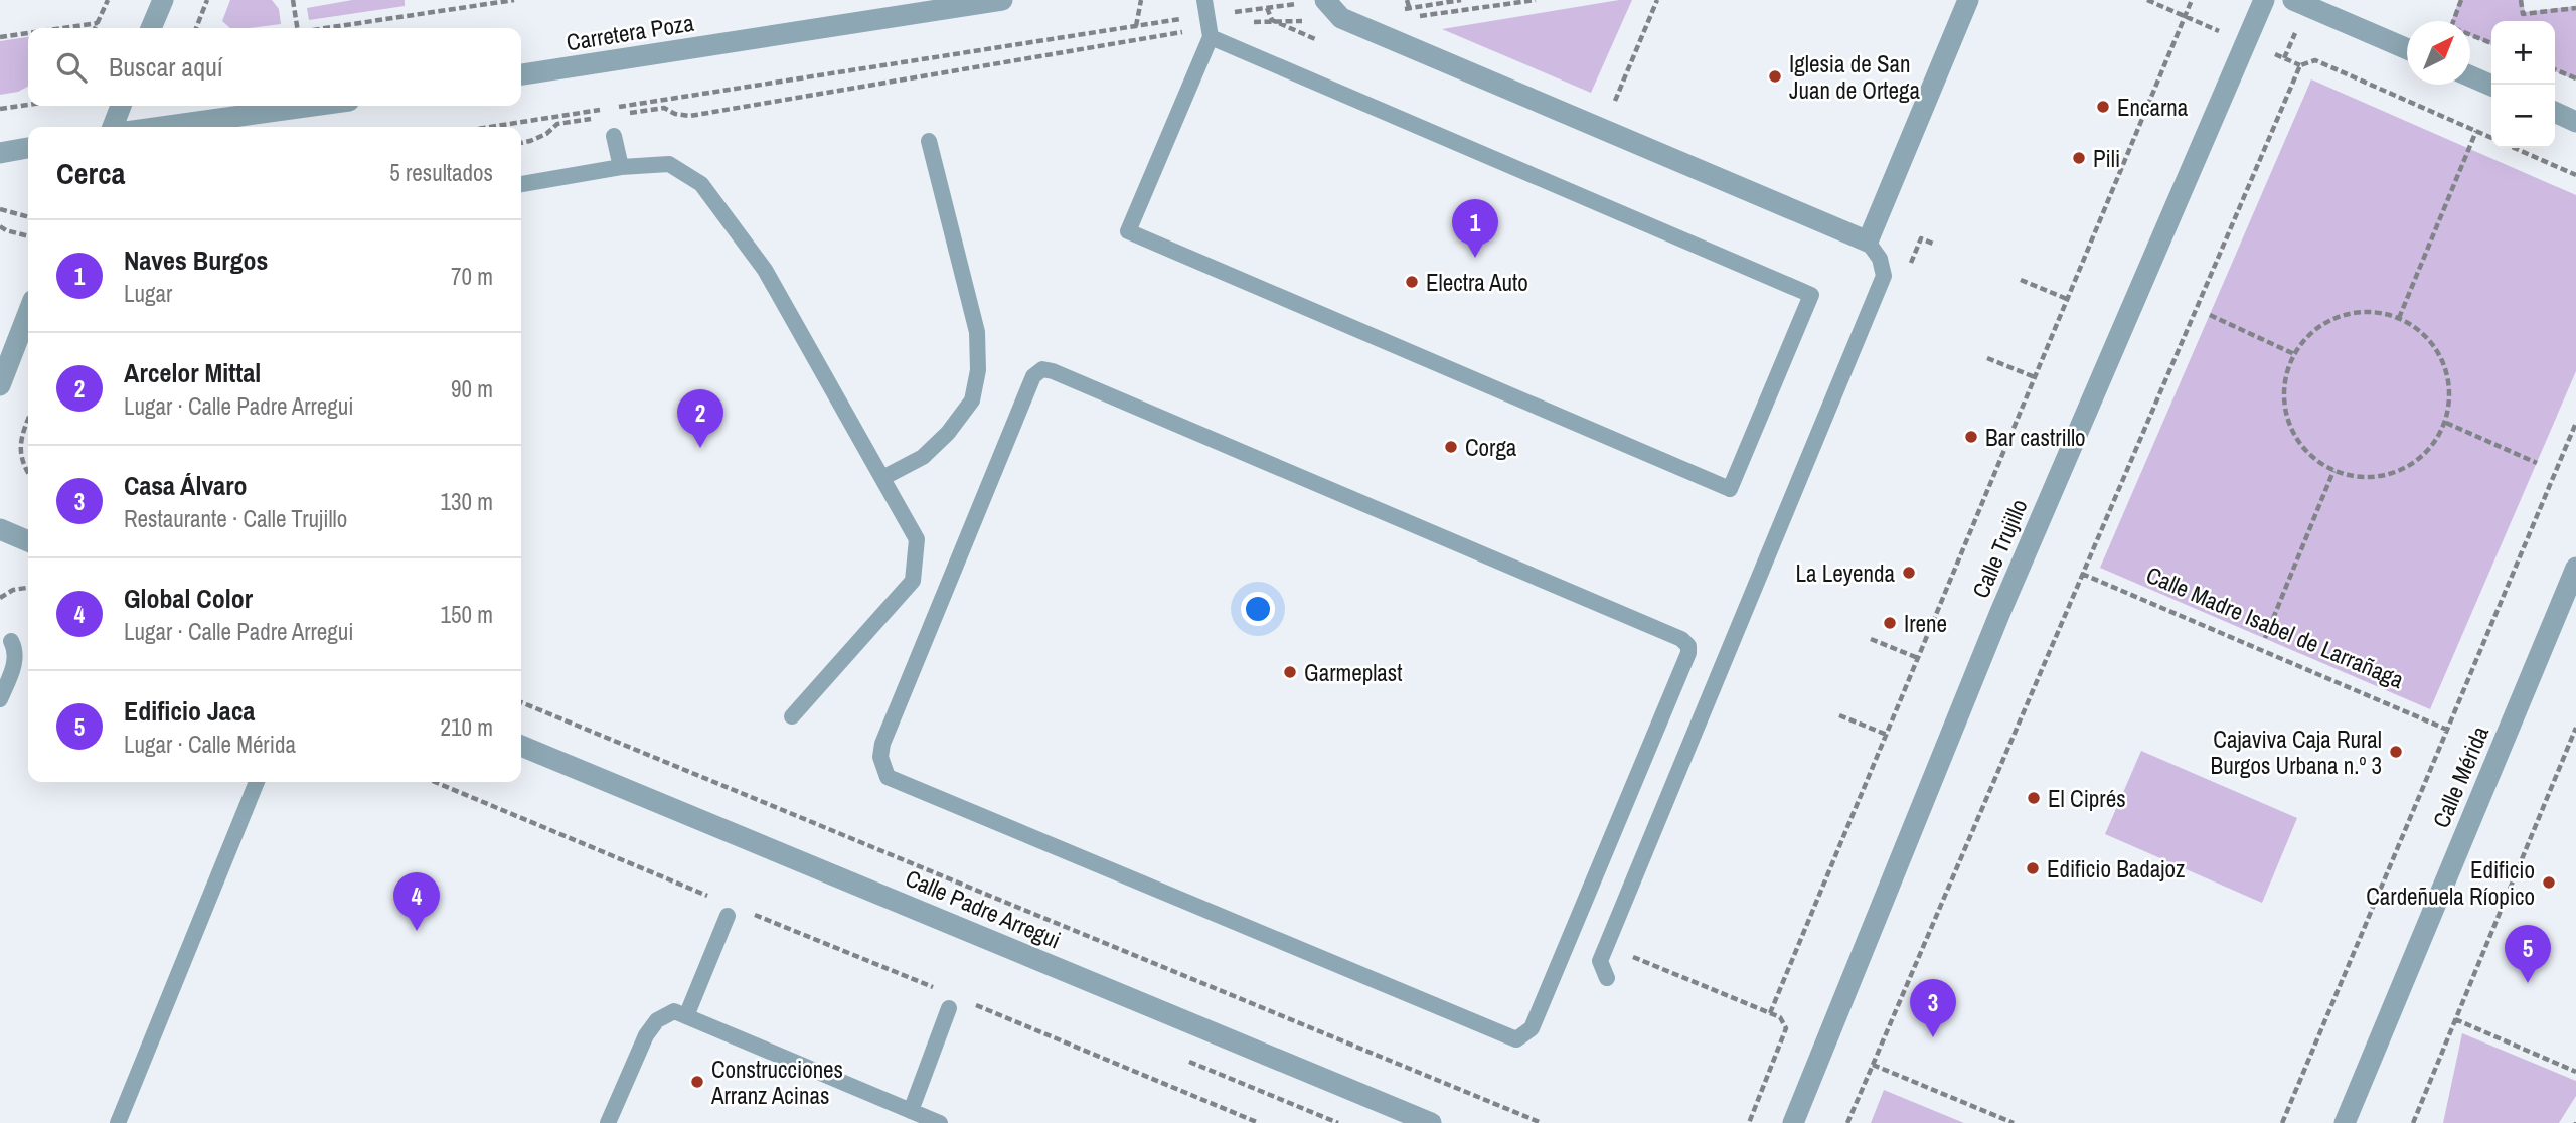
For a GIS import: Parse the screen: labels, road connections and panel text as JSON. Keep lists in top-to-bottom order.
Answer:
{
  "streets": {
    "street": [
      "Carretera Poza",
      "Calle Trujillo",
      "Calle Mérida",
      "Calle Padre Arregui"
    ],
    "path": ["Calle Madre Isabel de Larrañaga"]
  },
  "places": [
    "Iglesia de San Juan de Ortega",
    "Encarna",
    "Pili",
    "Electra Auto",
    "Bar castrillo",
    "Corga",
    "La Leyenda",
    "Irene",
    "Garmeplast",
    "Cajaviva Caja Rural Burgos Urbana n.º 3",
    "El Ciprés",
    "Edificio Badajoz",
    "Edificio Cardeñuela Ríopico",
    "Construcciones Arranz Acinas"
  ],
  "north": "top right",
  "page": {
    "map_buttons": ["+", "−"],
    "search": "Buscar aquí",
    "heading": ["Cerca", "5 resultados"],
    "pins": [
      "1",
      "2",
      "4",
      "5",
      "3"
    ],
    "list": [
      {
        "mark": "1",
        "name": "Naves Burgos",
        "note": "Lugar",
        "value": "70 m"
      },
      {
        "mark": "2",
        "name": "Arcelor Mittal",
        "note": "Lugar · Calle Padre Arregui",
        "value": "90 m"
      },
      {
        "mark": "3",
        "name": "Casa Álvaro",
        "note": "Restaurante · Calle Trujillo",
        "value": "130 m"
      },
      {
        "mark": "4",
        "name": "Global Color",
        "note": "Lugar · Calle Padre Arregui",
        "value": "150 m"
      },
      {
        "mark": "5",
        "name": "Edificio Jaca",
        "note": "Lugar · Calle Mérida",
        "value": "210 m"
      }
    ]
  }
}
